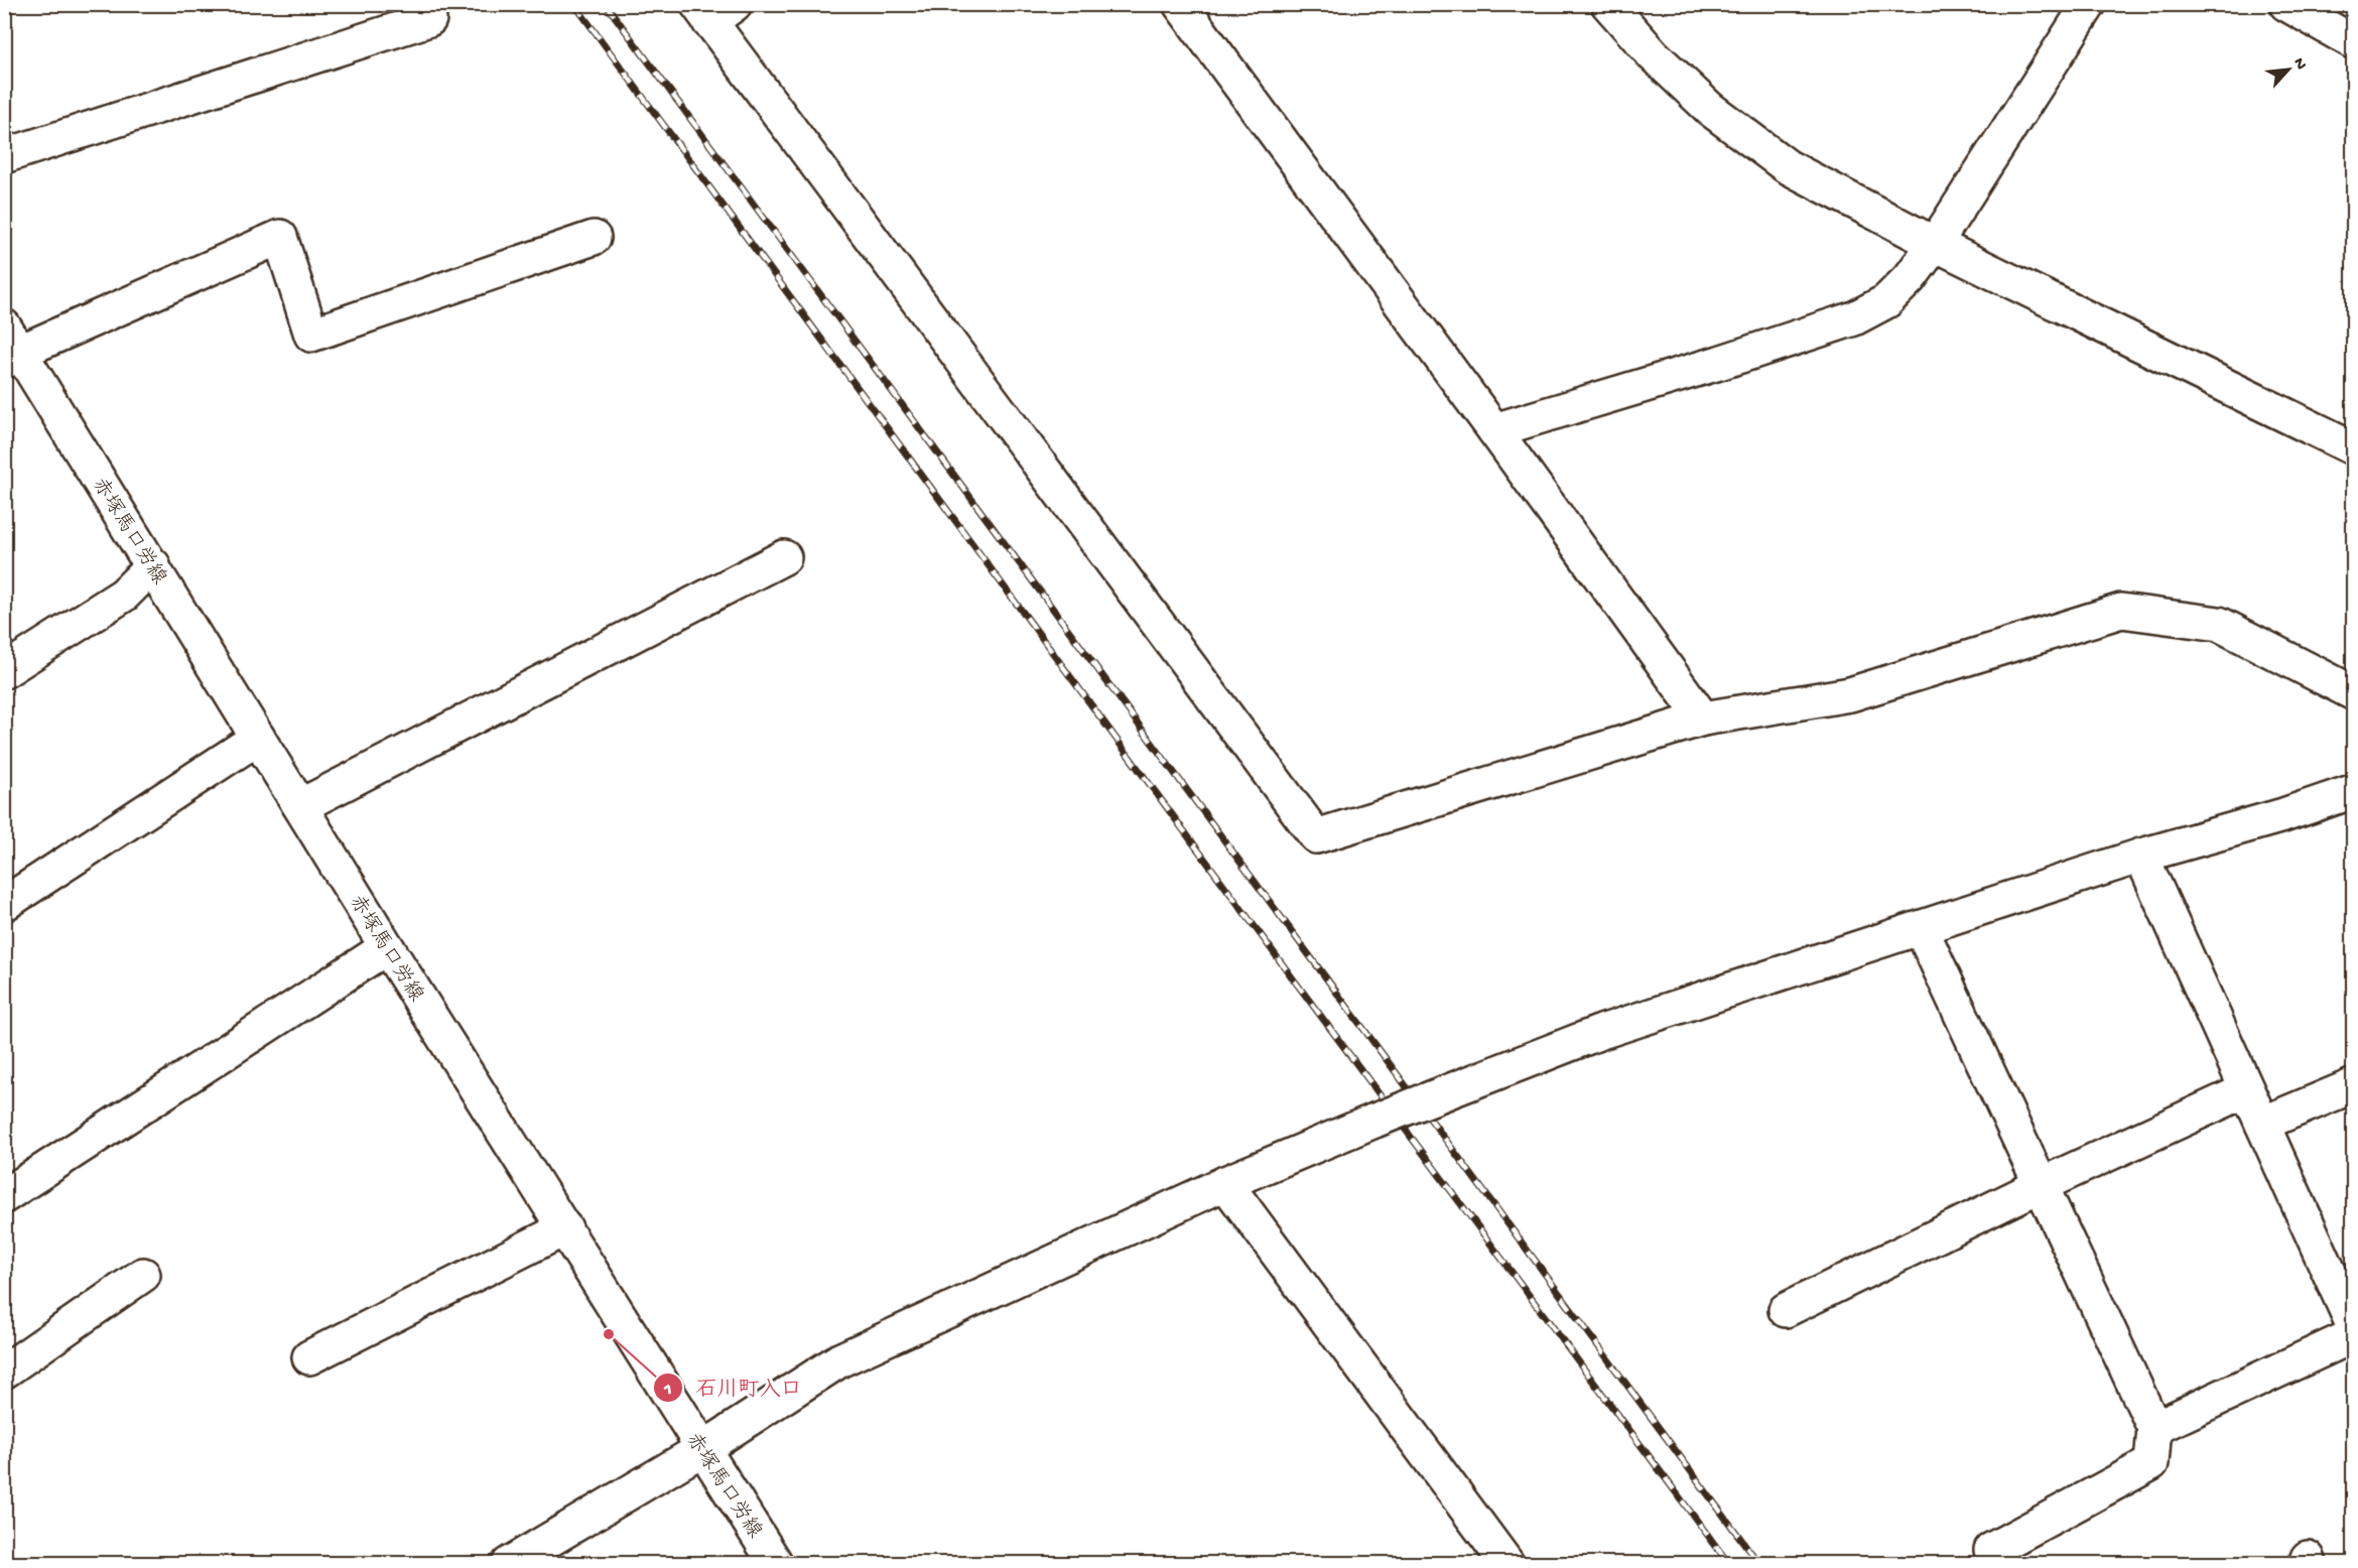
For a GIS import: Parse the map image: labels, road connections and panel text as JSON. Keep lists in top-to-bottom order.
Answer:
{
  "streets": {
    "street": ["赤塚馬口労線"]
  },
  "places": ["石川町入口"],
  "north": "top right"
}
